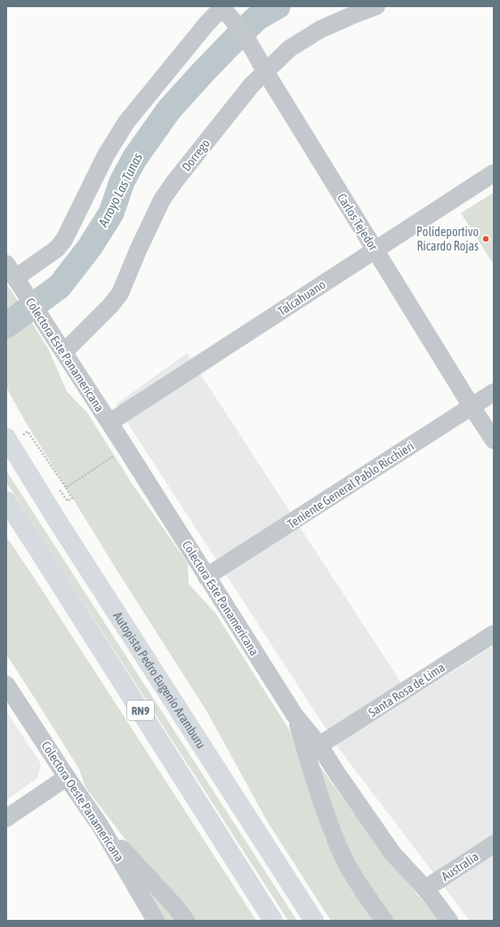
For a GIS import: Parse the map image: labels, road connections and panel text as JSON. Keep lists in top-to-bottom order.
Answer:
{
  "streets": {
    "highway": ["Autopista Pedro Eugenio Aramburu", "RN9"],
    "street": [
      "Dorrego",
      "Carlos Tejedor",
      "Talcahuano",
      "Colectora Este Panamericana",
      "Teniente General Pablo Ricchieri",
      "Santa Rosa de Lima",
      "Colectora Oeste Panamericana",
      "Australia"
    ]
  },
  "crossings": [
    ["Dorrego", "Carlos Tejedor"],
    ["Dorrego", "Colectora Este Panamericana"],
    ["Carlos Tejedor", "Talcahuano"],
    ["Carlos Tejedor", "Teniente General Pablo Ricchieri"],
    ["Talcahuano", "Colectora Este Panamericana"],
    ["Colectora Este Panamericana", "Teniente General Pablo Ricchieri"],
    ["Colectora Este Panamericana", "Santa Rosa de Lima"],
    ["Colectora Este Panamericana", "Australia"]
  ],
  "water": ["Arroyo Las Tunas"],
  "places": ["Polideportivo Ricardo Rojas"]
}
